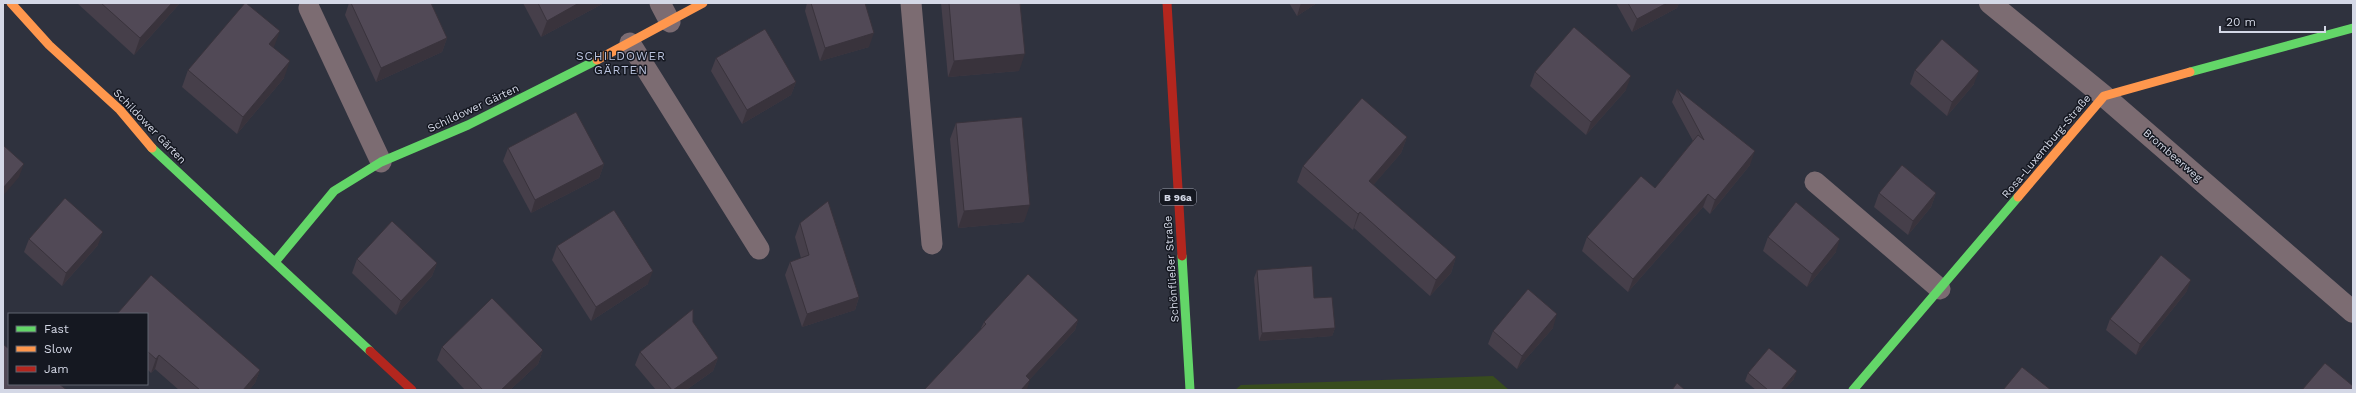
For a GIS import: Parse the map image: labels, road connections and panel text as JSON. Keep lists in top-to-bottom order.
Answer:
{
  "streets": {
    "street": [
      "Schildower Gärten",
      "Rosa-Luxemburg-Straße",
      "Brombeerweg",
      "B 96a",
      "Schönfließer Straße"
    ]
  },
  "crossings": [
    ["Rosa-Luxemburg-Straße", "Brombeerweg"]
  ],
  "districts": ["SCHILDOWER GÄRTEN"],
  "legend": ["Fast", "Slow", "Jam"],
  "scale_bar": "20 m"
}
